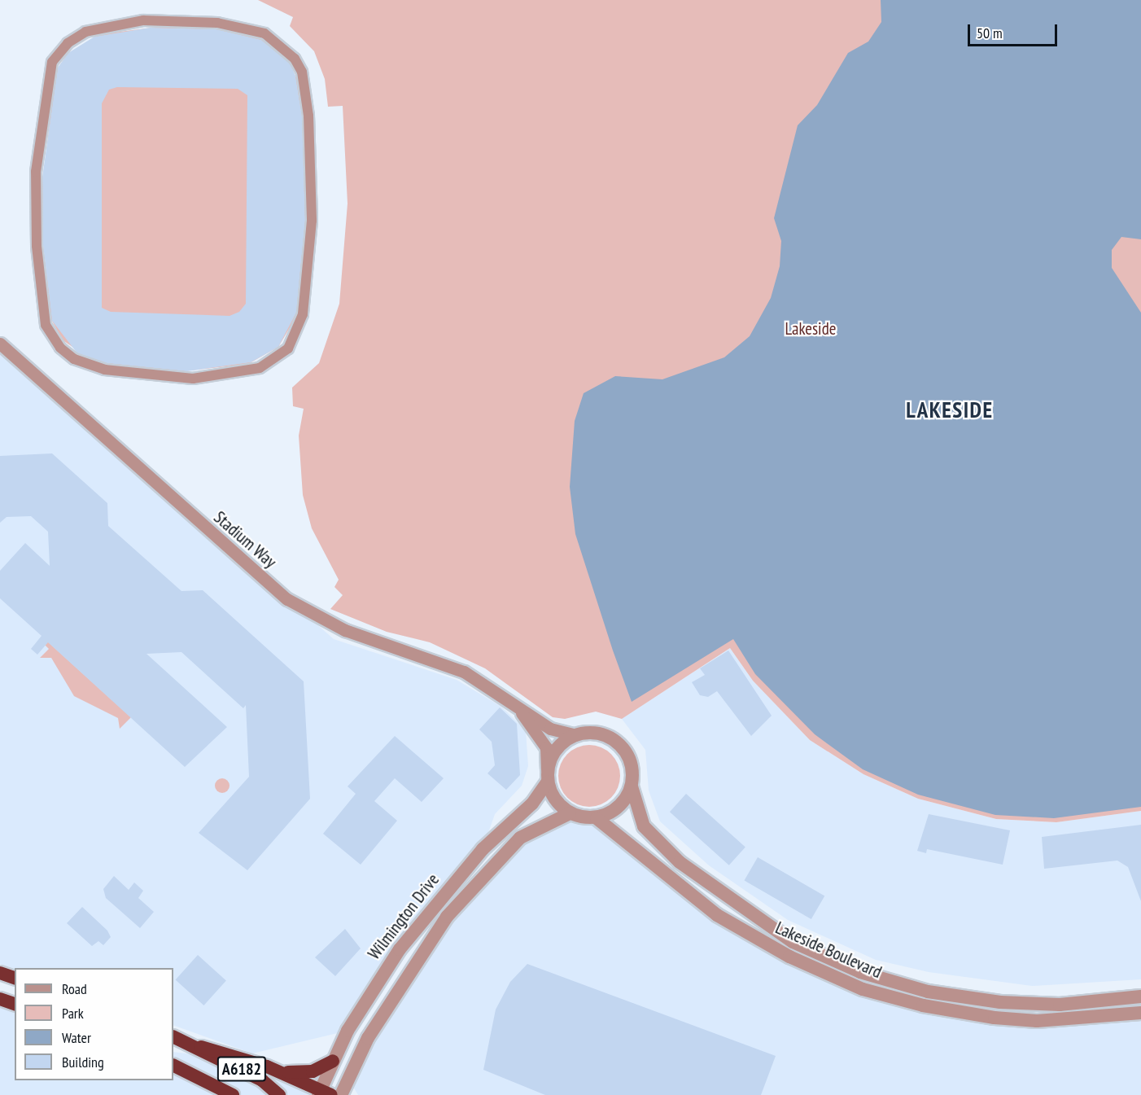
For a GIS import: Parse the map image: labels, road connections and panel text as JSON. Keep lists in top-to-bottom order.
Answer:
{
  "streets": {
    "highway": ["A6182"],
    "street": ["Stadium Way", "Wilmington Drive", "Lakeside Boulevard"]
  },
  "crossings": [
    ["Stadium Way", "Wilmington Drive"],
    ["Stadium Way", "Lakeside Boulevard"],
    ["Wilmington Drive", "Lakeside Boulevard"]
  ],
  "districts": ["LAKESIDE"],
  "parks": ["Lakeside"],
  "legend": [
    "Road",
    "Park",
    "Water",
    "Building"
  ],
  "scale_bar": "50 m"
}
